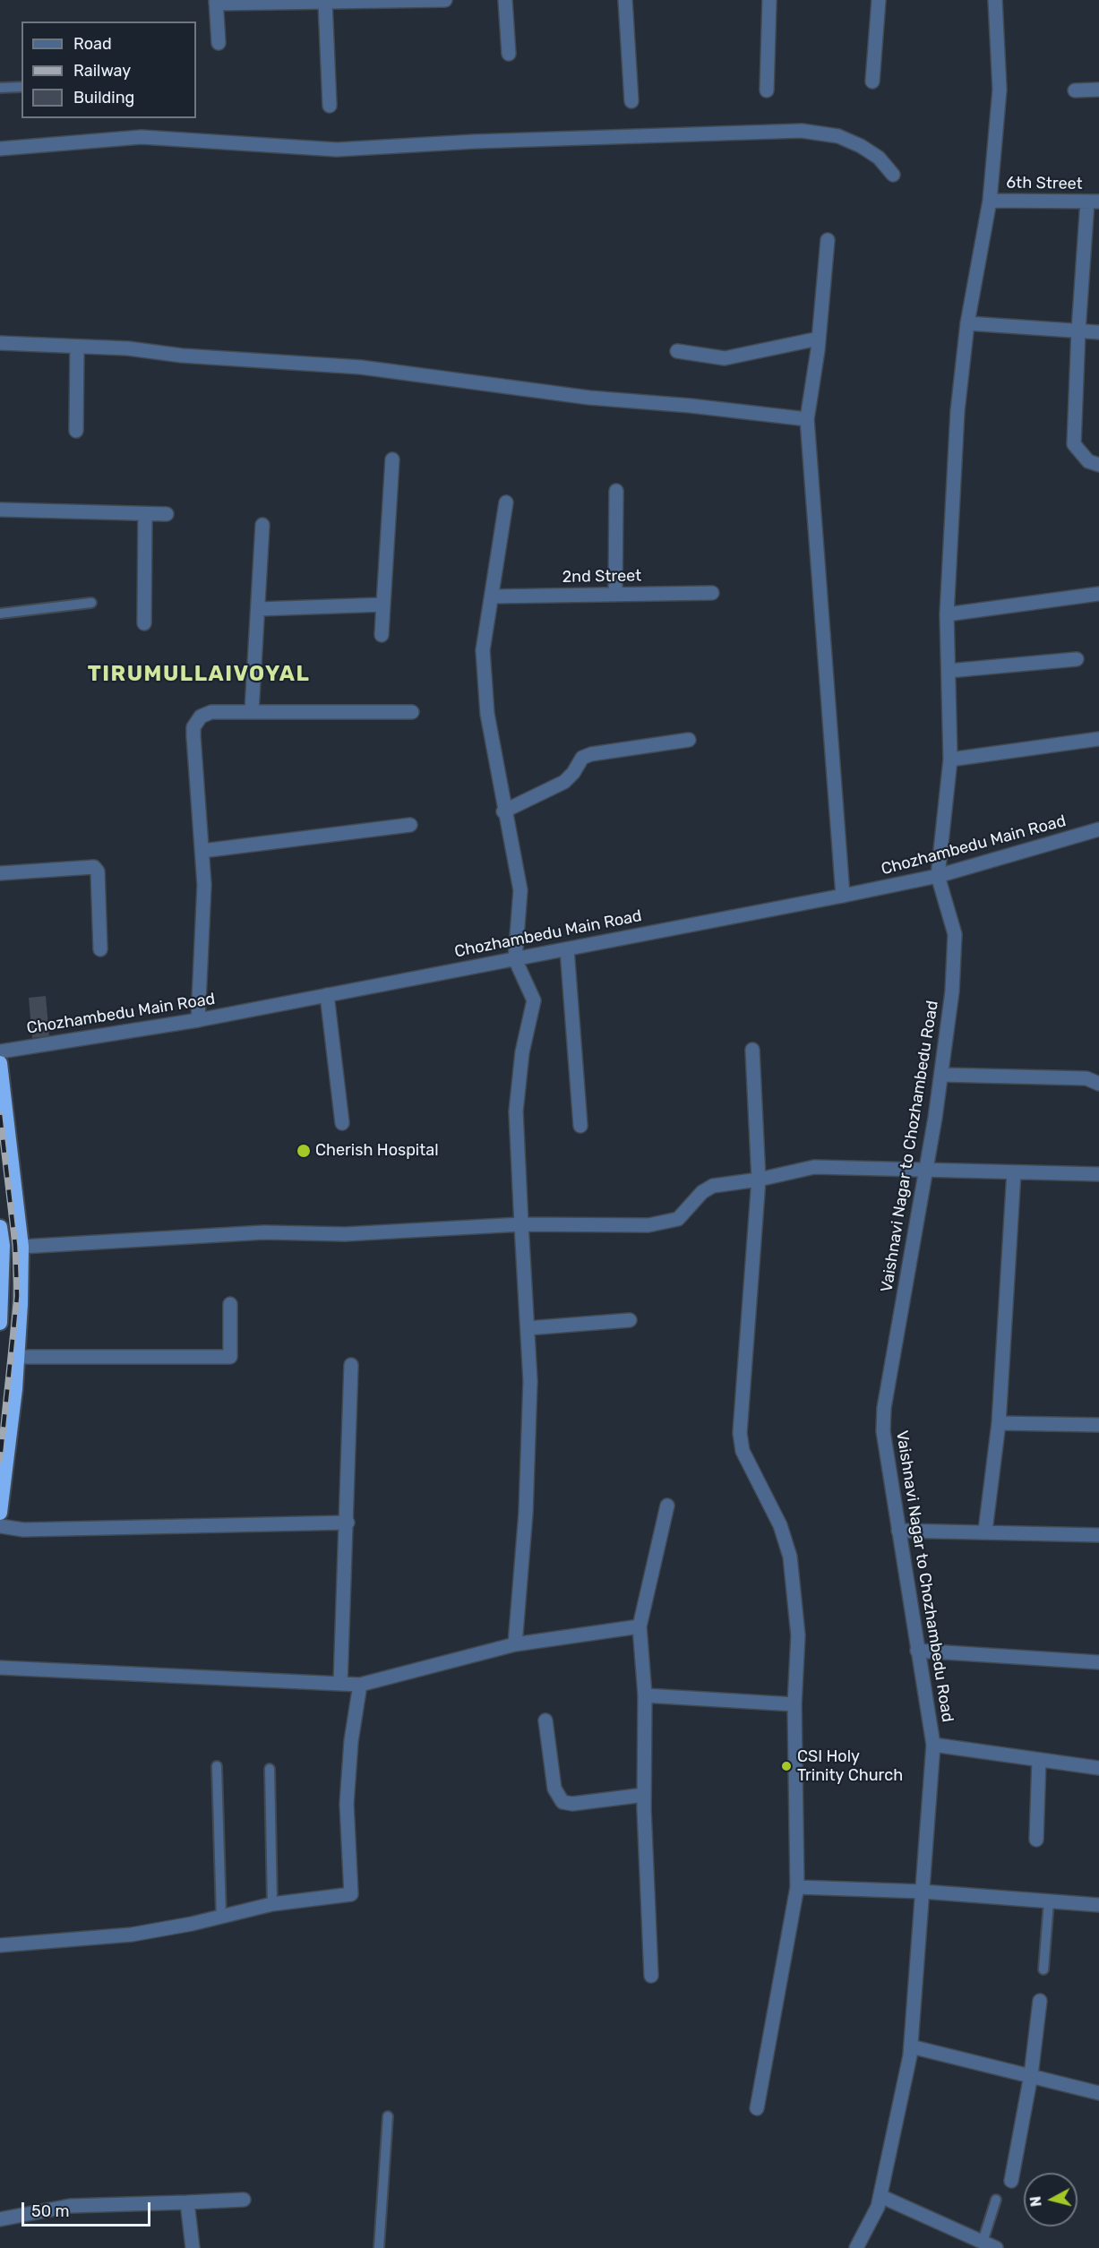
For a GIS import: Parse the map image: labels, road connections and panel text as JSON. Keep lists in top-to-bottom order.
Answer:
{
  "streets": {
    "street": [
      "6th Street",
      "2nd Street",
      "Chozhambedu Main Road",
      "Vaishnavi Nagar to Chozhambedu Road"
    ]
  },
  "crossings": [
    ["Chozhambedu Main Road", "Vaishnavi Nagar to Chozhambedu Road"]
  ],
  "districts": ["TIRUMULLAIVOYAL"],
  "places": ["Cherish Hospital", "CSI Holy Trinity Church"],
  "legend": ["Road", "Railway", "Building"],
  "scale_bar": "50 m",
  "north": "left"
}
